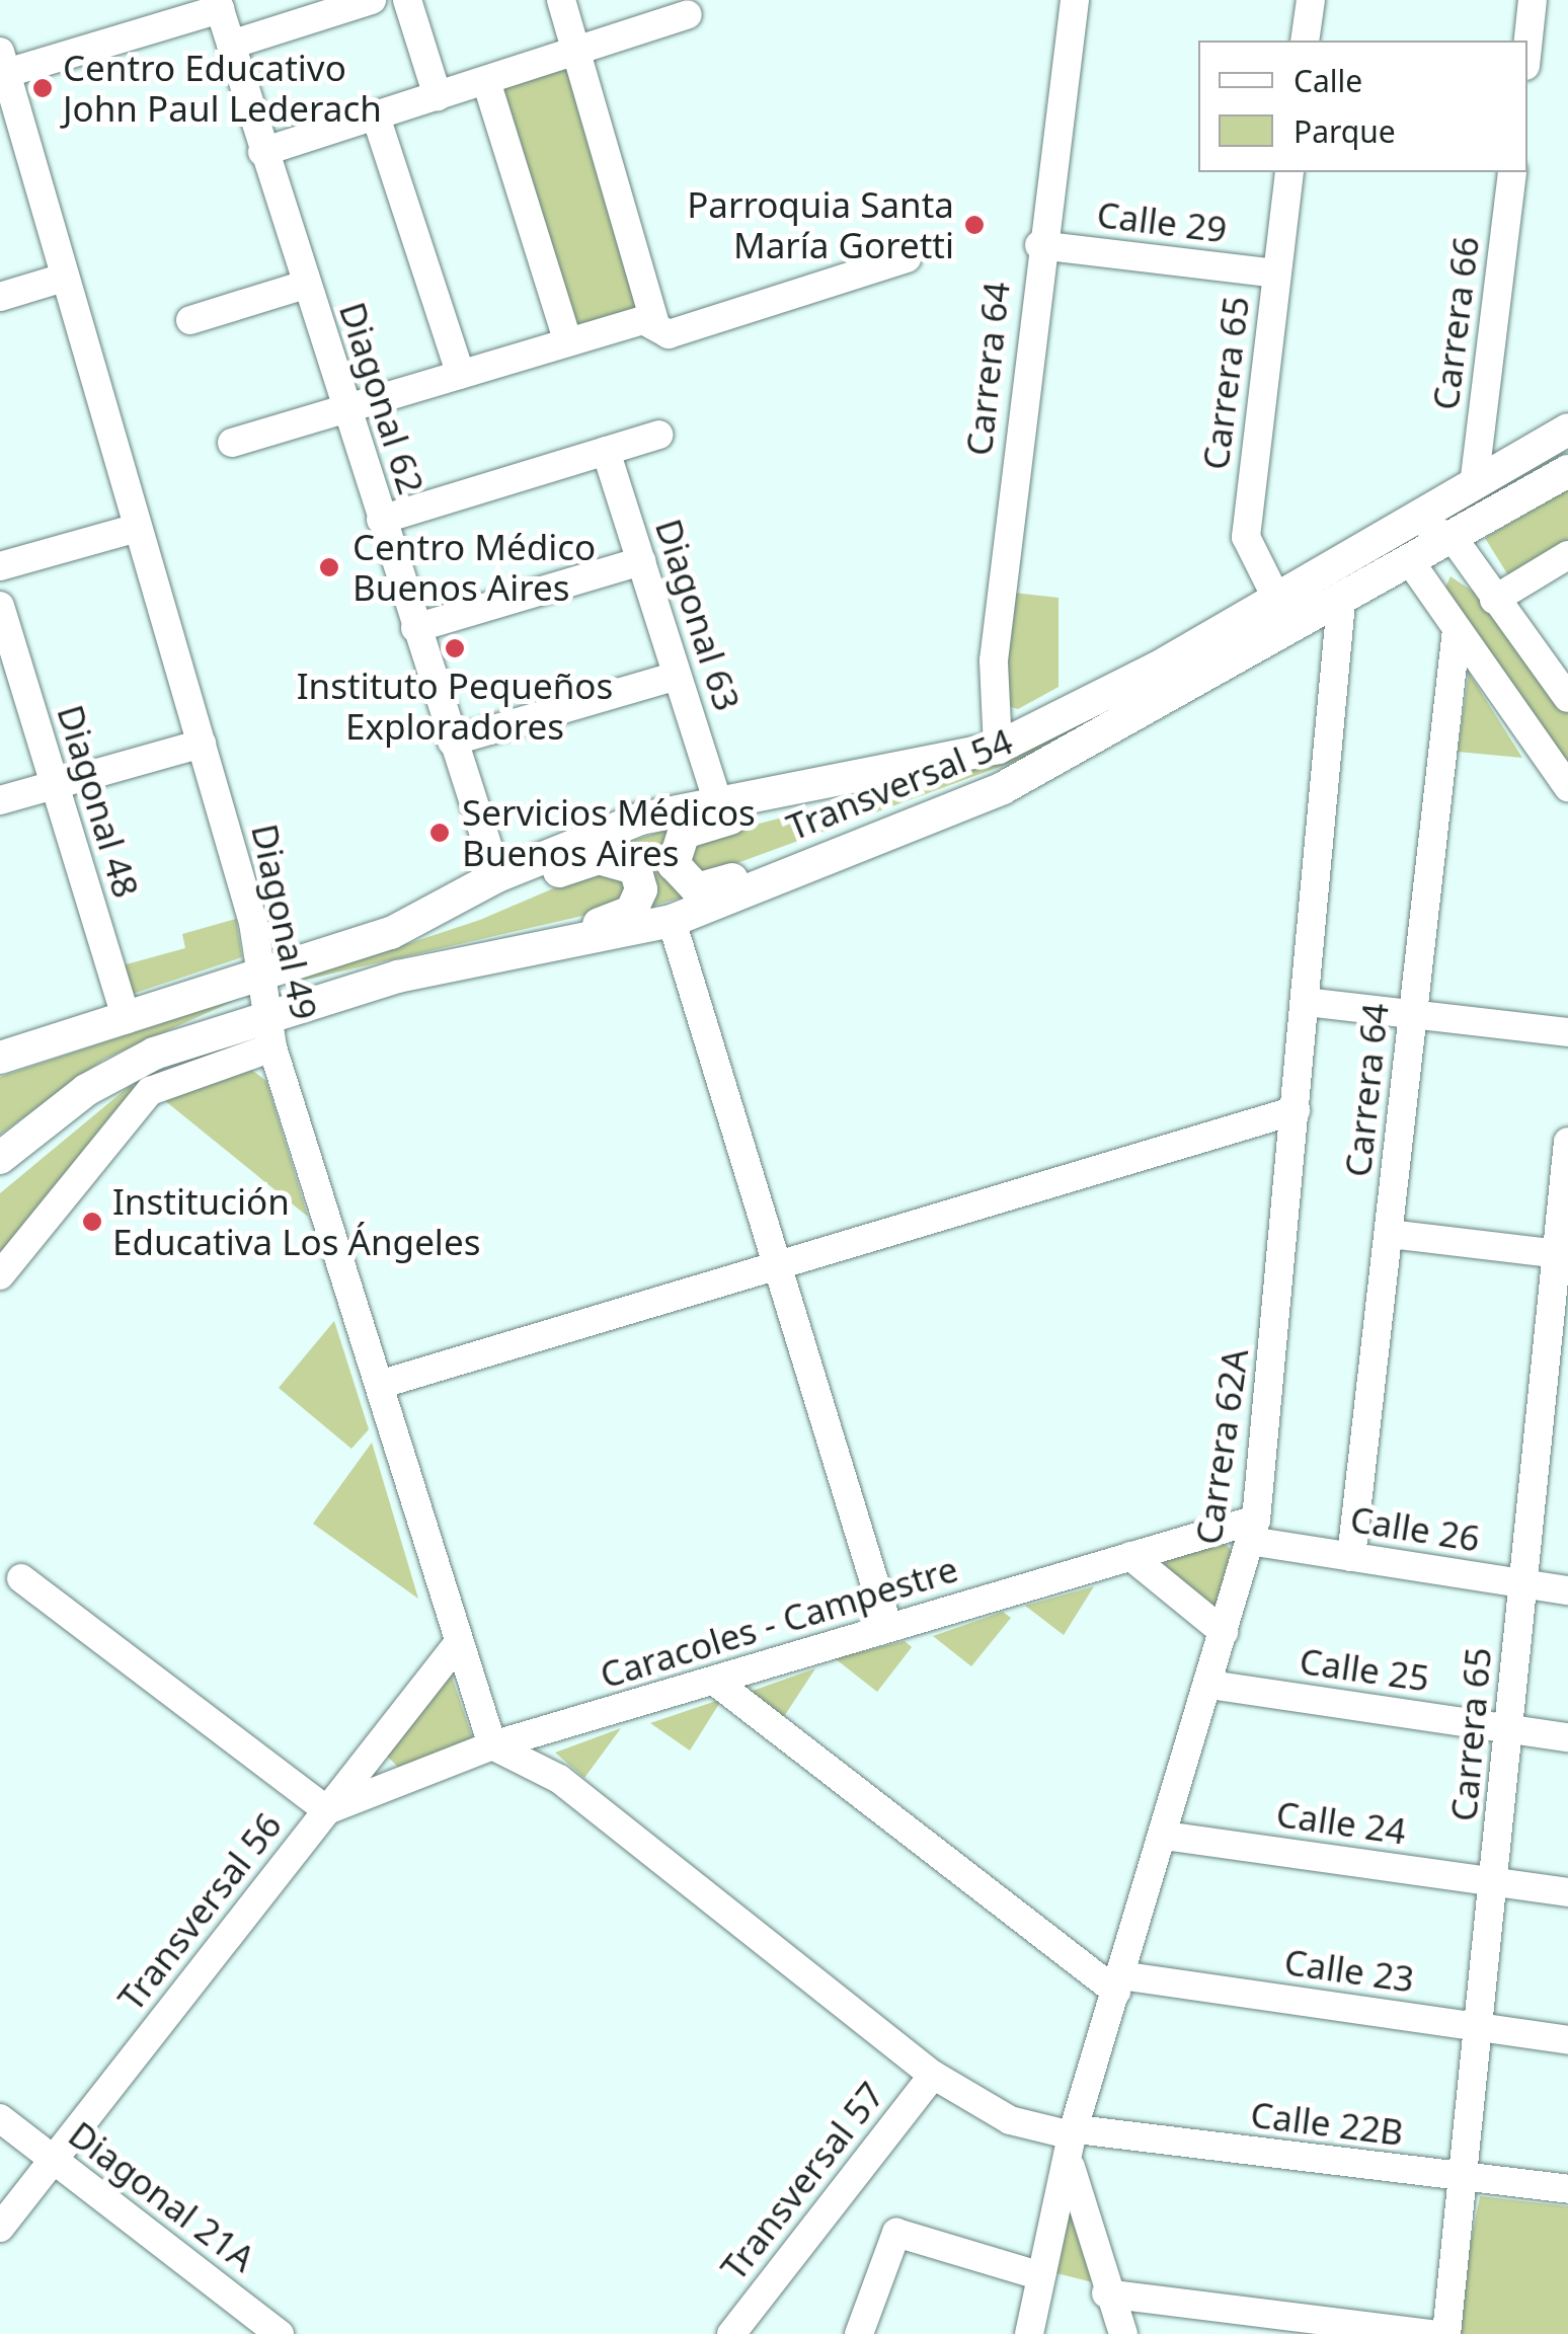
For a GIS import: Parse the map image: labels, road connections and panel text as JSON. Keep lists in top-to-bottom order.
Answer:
{
  "streets": {
    "main road": ["Transversal 54"],
    "street": [
      "Calle 29",
      "Carrera 66",
      "Carrera 64",
      "Carrera 65",
      "Diagonal 62",
      "Diagonal 63",
      "Diagonal 48",
      "Diagonal 49",
      "Carrera 62A",
      "Calle 26",
      "Caracoles - Campestre",
      "Calle 25",
      "Calle 24",
      "Transversal 56",
      "Calle 23",
      "Calle 22B",
      "Transversal 57",
      "Diagonal 21A"
    ]
  },
  "crossings": [
    ["Calle 29", "Carrera 64"],
    ["Calle 29", "Carrera 65"],
    ["Carrera 66", "Transversal 54"],
    ["Carrera 64", "Transversal 54"],
    ["Carrera 64", "Calle 26"],
    ["Carrera 65", "Transversal 54"],
    ["Carrera 65", "Calle 26"],
    ["Carrera 65", "Calle 25"],
    ["Carrera 65", "Calle 24"],
    ["Carrera 65", "Calle 23"],
    ["Carrera 65", "Calle 22B"],
    ["Diagonal 62", "Transversal 54"],
    ["Diagonal 63", "Transversal 54"],
    ["Transversal 54", "Diagonal 48"],
    ["Transversal 54", "Diagonal 49"],
    ["Transversal 54", "Carrera 62A"],
    ["Diagonal 49", "Caracoles - Campestre"],
    ["Diagonal 49", "Transversal 56"],
    ["Diagonal 49", "Calle 22B"],
    ["Carrera 62A", "Calle 26"],
    ["Carrera 62A", "Caracoles - Campestre"],
    ["Carrera 62A", "Calle 25"],
    ["Carrera 62A", "Calle 24"],
    ["Carrera 62A", "Calle 23"],
    ["Carrera 62A", "Calle 22B"],
    ["Calle 26", "Caracoles - Campestre"],
    ["Caracoles - Campestre", "Transversal 56"],
    ["Caracoles - Campestre", "Calle 22B"],
    ["Transversal 56", "Diagonal 21A"],
    ["Calle 22B", "Transversal 57"]
  ],
  "places": [
    "Centro Educativo John Paul Lederach",
    "Parroquia Santa María Goretti",
    "Centro Médico Buenos Aires",
    "Instituto Pequeños Exploradores",
    "Servicios Médicos Buenos Aires",
    "Institución Educativa Los Ángeles"
  ],
  "legend": ["Calle", "Parque"]
}
